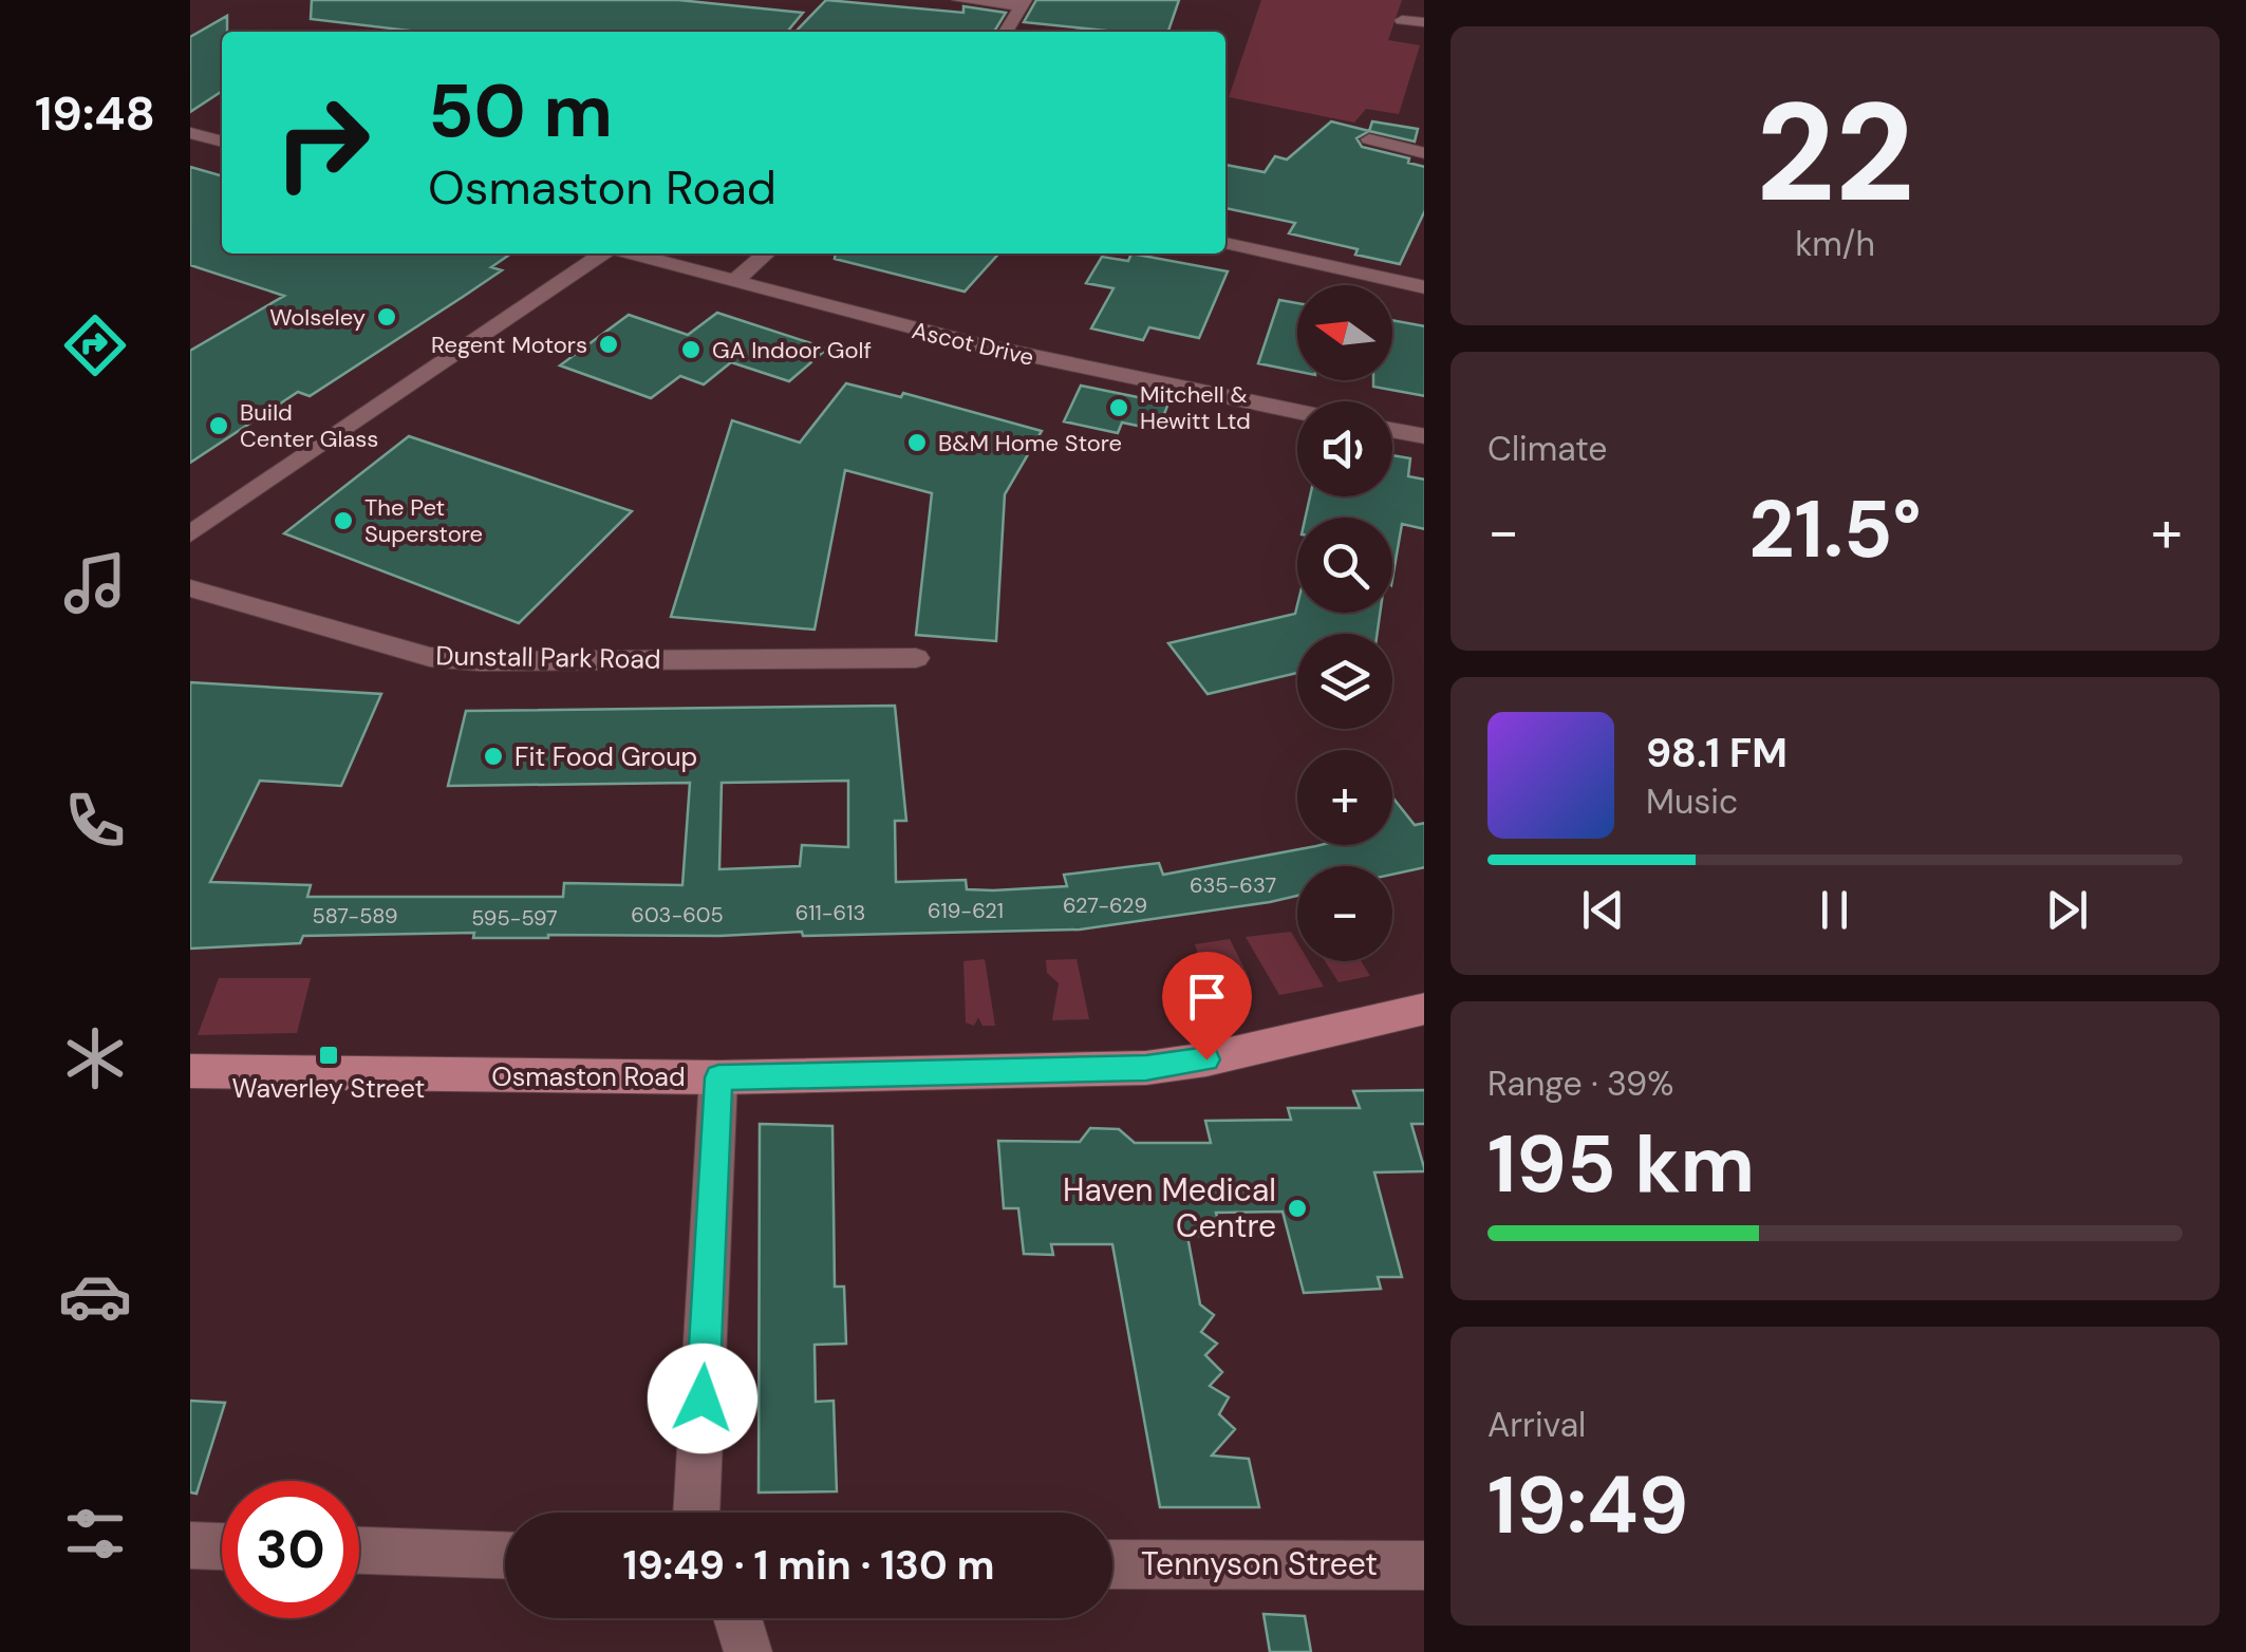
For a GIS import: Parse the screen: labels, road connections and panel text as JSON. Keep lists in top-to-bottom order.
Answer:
{
  "streets": {
    "main road": ["Osmaston Road"],
    "street": ["Ascot Drive", "Dunstall Park Road", "Tennyson Street"]
  },
  "places": {
    "other": [
      "Wolseley",
      "Regent Motors",
      "GA Indoor Golf",
      "Mitchell & Hewitt Ltd",
      "Build Center Glass",
      "B&M Home Store",
      "The Pet Superstore",
      "Fit Food Group",
      "Haven Medical Centre"
    ],
    "transit": ["Waverley Street"]
  },
  "house_numbers": [
    "635-637",
    "627-629",
    "619-621",
    "611-613",
    "603-605",
    "587-589",
    "595-597"
  ],
  "north": "left",
  "page": {
    "tabs": "19:48",
    "tile": [
      ["22", "km/h"],
      "Climate",
      ["Range · 39%", "195 km"],
      ["Arrival", "19:49"]
    ],
    "turn": ["50 m", "Osmaston Road"],
    "map_buttons": ["+", "−"],
    "heat": ["−", "21.5°", "+"],
    "song": ["98.1 FM", "Music"],
    "limit": "30",
    "trip": "19:49 · 1 min · 130 m"
  }
}
